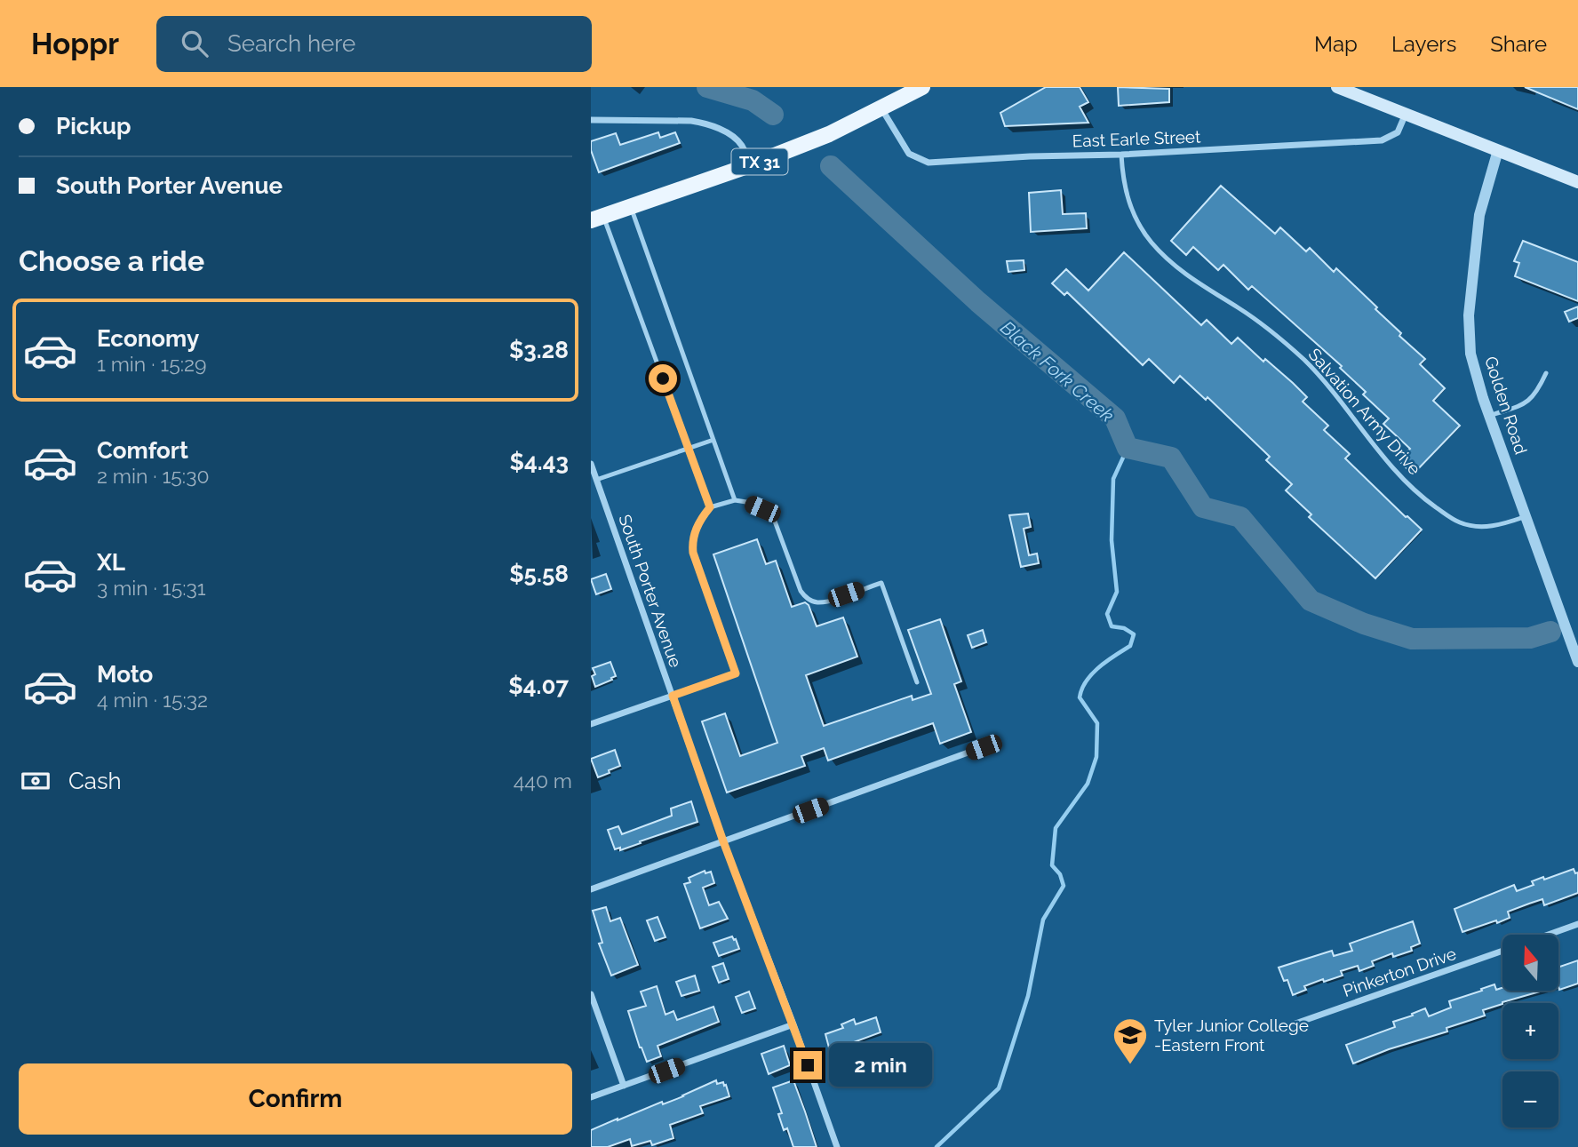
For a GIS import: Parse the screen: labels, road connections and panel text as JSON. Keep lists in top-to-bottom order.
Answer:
{
  "streets": {
    "main road": ["TX 31"],
    "street": [
      "East Earle Street",
      "Golden Road",
      "South Porter Avenue",
      "Pinkerton Drive"
    ],
    "lane": ["Salvation Army Drive"]
  },
  "crossings": [
    ["East Earle Street", "TX 31"],
    ["East Earle Street", "Salvation Army Drive"],
    ["Golden Road", "Salvation Army Drive"]
  ],
  "water": ["Black Fork Creek"],
  "places": {
    "school or university": ["Tyler Junior College -Eastern Front"]
  },
  "north": "top",
  "page": {
    "header": "Hoppr",
    "search": "Search here",
    "nav": ["Map", "Layers", "Share"],
    "banner": ["Pickup", "South Porter Avenue"],
    "heading": "Choose a ride",
    "list": [
      {
        "name": "Economy",
        "note": "1 min · 15:29",
        "value": "$3.28"
      },
      {
        "name": "Comfort",
        "note": "2 min · 15:30",
        "value": "$4.43"
      },
      {
        "name": "XL",
        "note": "3 min · 15:31",
        "value": "$5.58"
      },
      {
        "name": "Moto",
        "note": "4 min · 15:32",
        "value": "$4.07"
      }
    ],
    "pay": ["Cash", "440 m"],
    "map_buttons": ["+", "−"],
    "bubble": "2 min",
    "buttons": "Confirm"
  }
}
